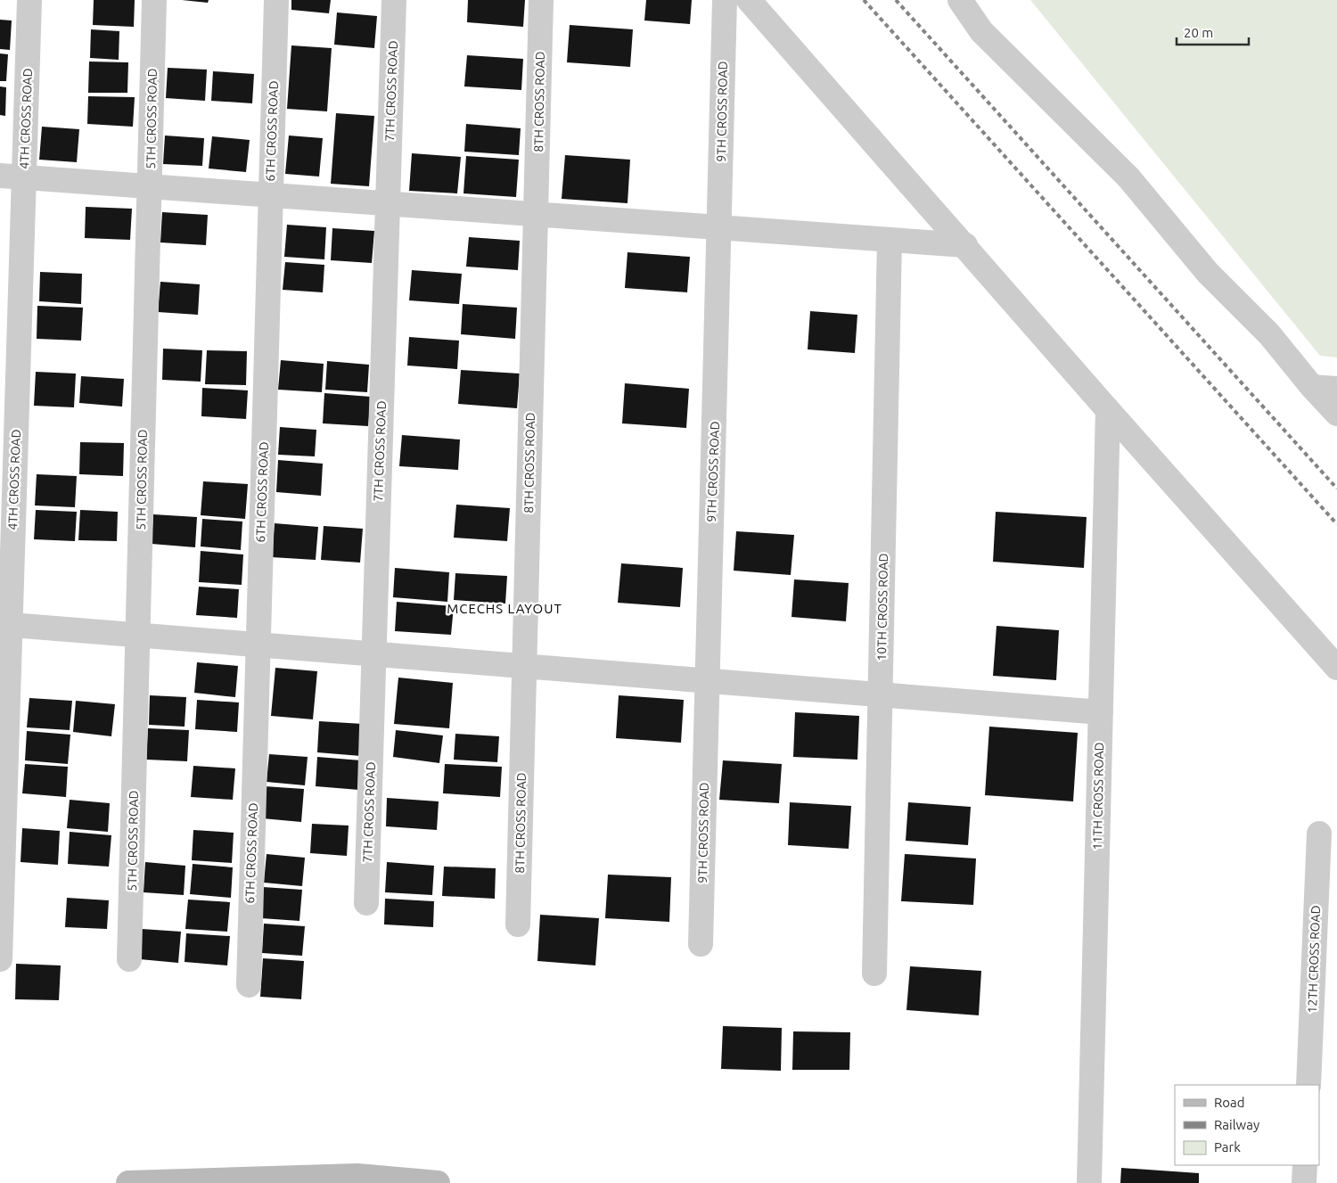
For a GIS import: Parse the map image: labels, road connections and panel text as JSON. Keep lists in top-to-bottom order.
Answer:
{
  "streets": {
    "street": [
      "7TH CROSS ROAD",
      "8TH CROSS ROAD",
      "9TH CROSS ROAD",
      "4TH CROSS ROAD",
      "5TH CROSS ROAD",
      "6TH CROSS ROAD",
      "10TH CROSS ROAD",
      "11TH CROSS ROAD",
      "12TH CROSS ROAD"
    ]
  },
  "districts": ["MCECHS LAYOUT"],
  "legend": ["Road", "Railway", "Park"],
  "scale_bar": "20 m"
}
